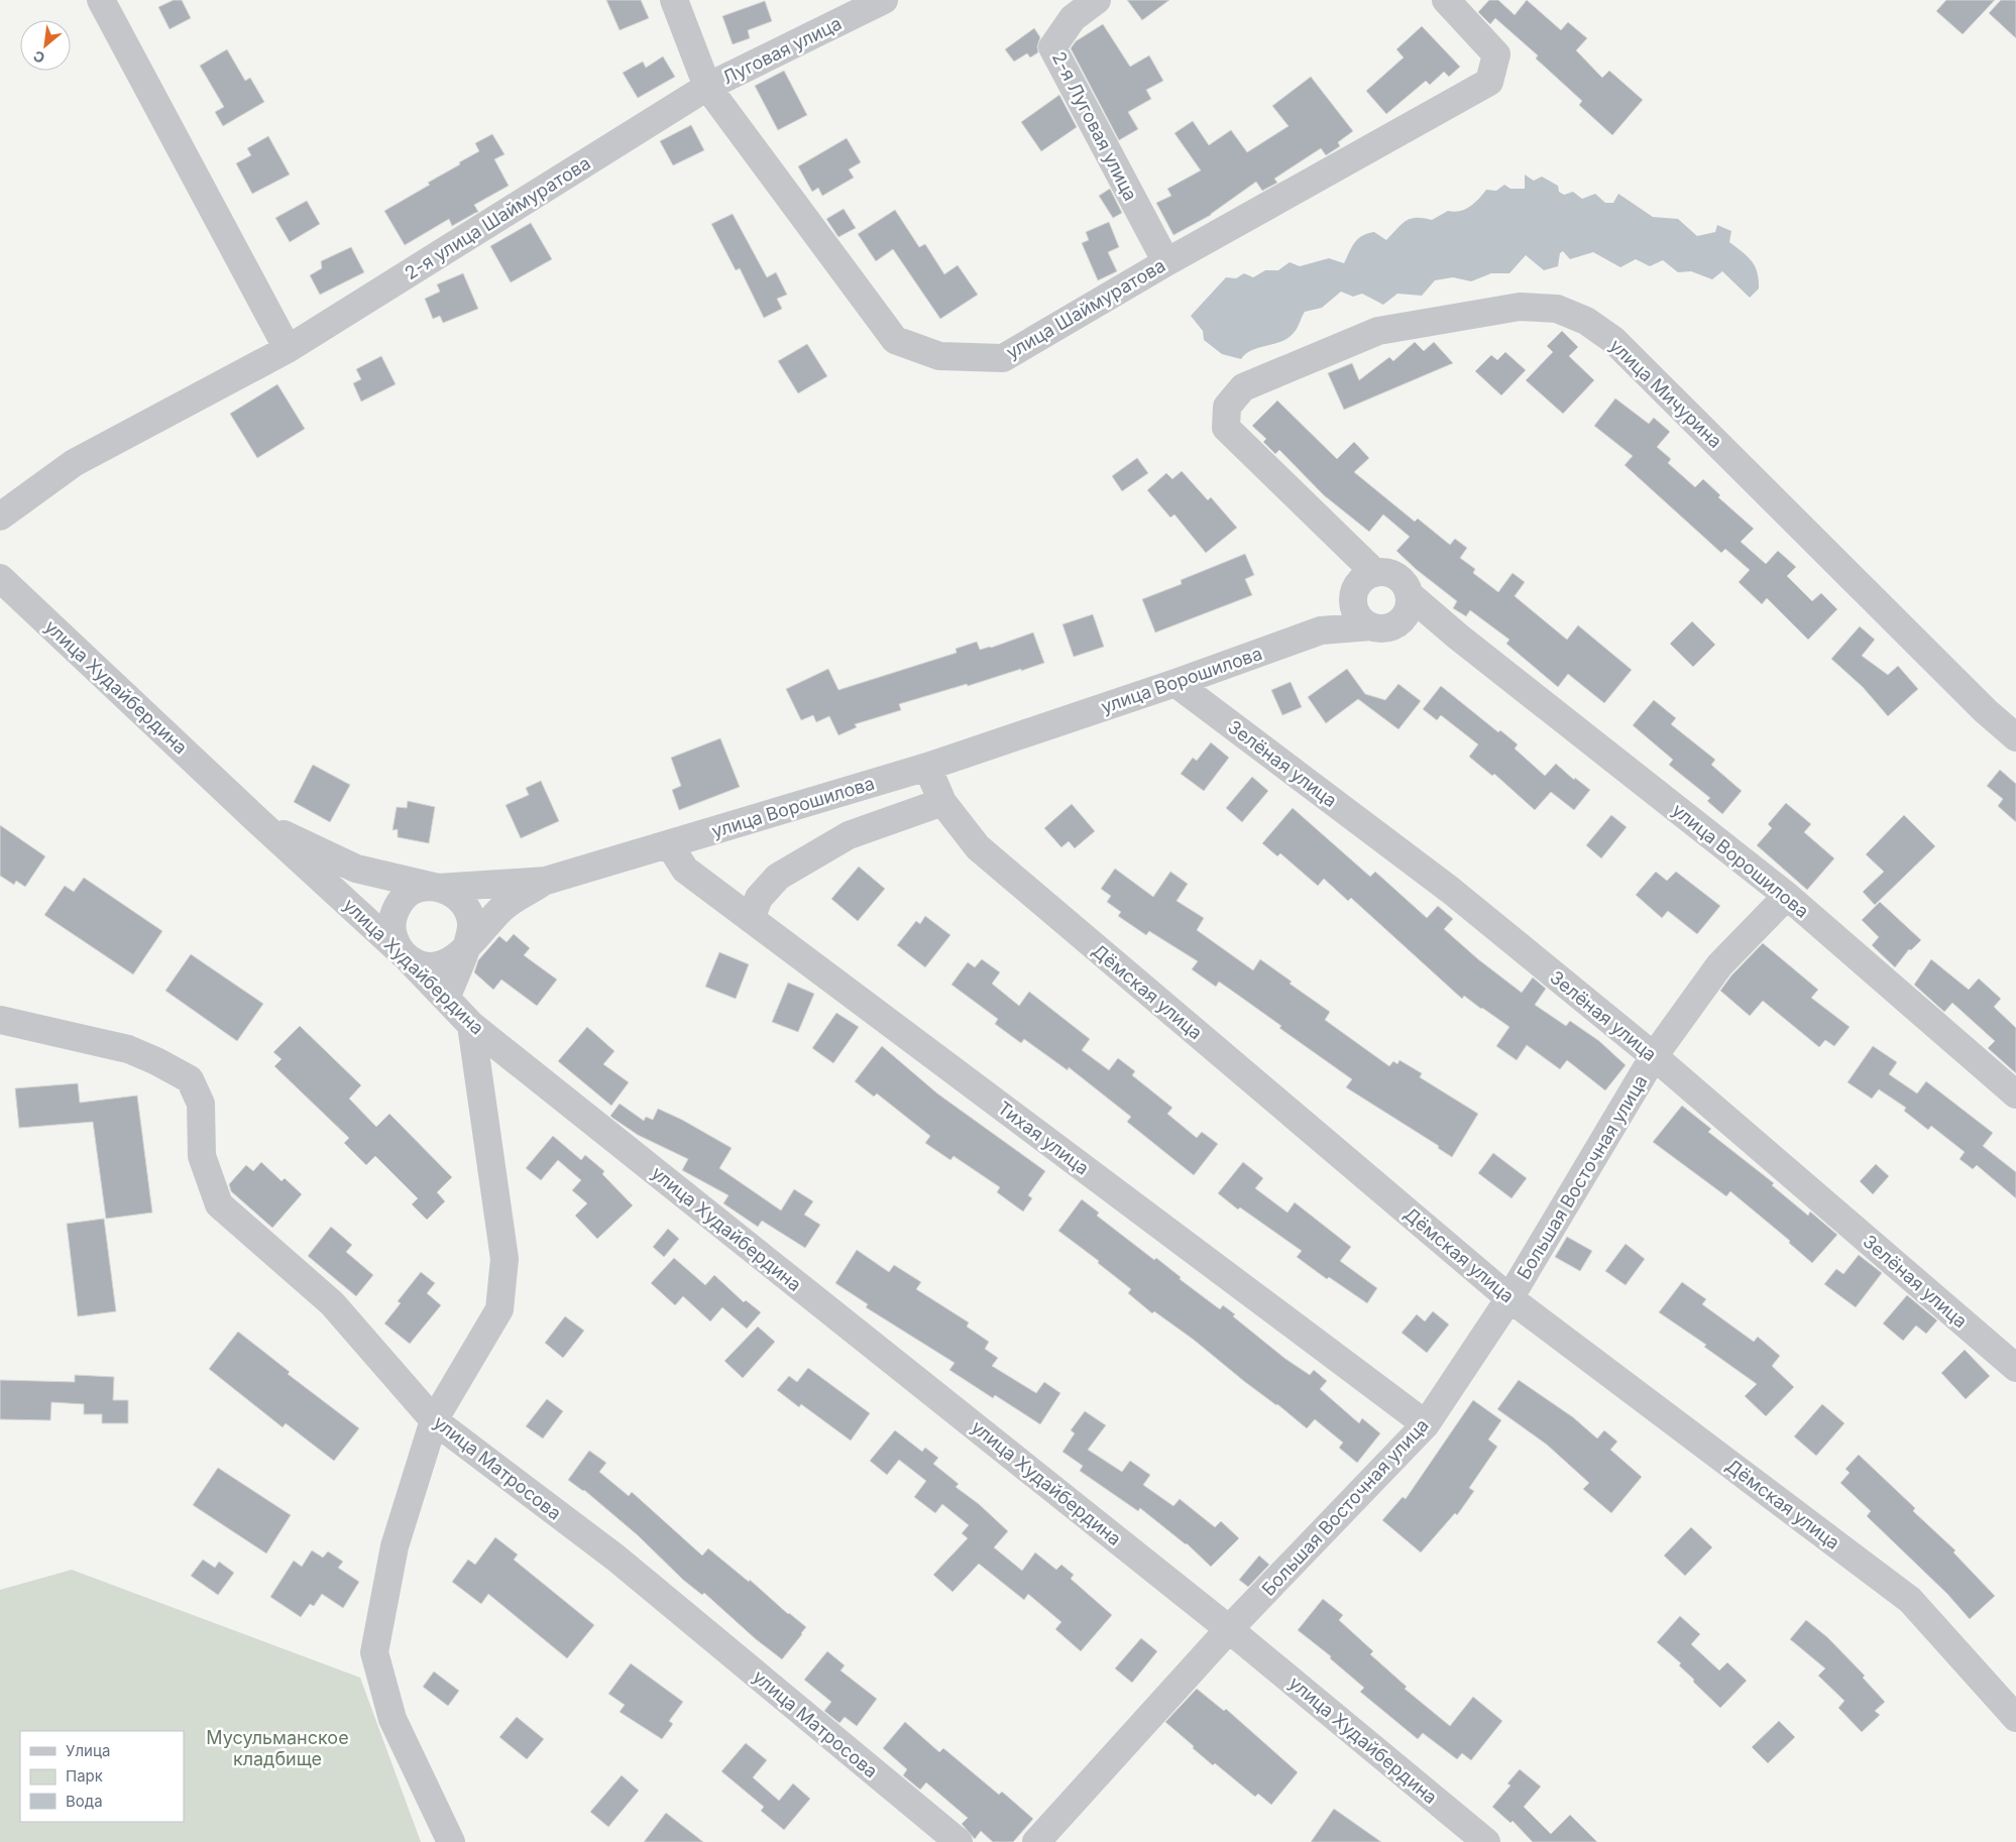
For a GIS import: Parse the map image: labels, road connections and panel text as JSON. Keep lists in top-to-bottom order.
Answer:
{
  "streets": {
    "street": [
      "Луговая улица",
      "2-я Луговая улица",
      "2-я улица Шаймуратова",
      "улица Шаймуратова",
      "улица Мичурина",
      "улица Ворошилова",
      "улица Худайбердина",
      "Зелёная улица",
      "Дёмская улица",
      "Тихая улица",
      "Большая Восточная улица",
      "улица Матросова"
    ]
  },
  "crossings": [
    ["Луговая улица", "2-я улица Шаймуратова"],
    ["Луговая улица", "улица Шаймуратова"],
    ["2-я Луговая улица", "улица Шаймуратова"],
    ["2-я улица Шаймуратова", "улица Шаймуратова"],
    ["улица Мичурина", "улица Ворошилова"],
    ["улица Ворошилова", "улица Худайбердина"],
    ["улица Ворошилова", "Зелёная улица"],
    ["улица Ворошилова", "Дёмская улица"],
    ["улица Ворошилова", "Тихая улица"],
    ["улица Ворошилова", "Большая Восточная улица"],
    ["улица Худайбердина", "Большая Восточная улица"],
    ["Зелёная улица", "Большая Восточная улица"],
    ["Дёмская улица", "Большая Восточная улица"],
    ["Тихая улица", "Большая Восточная улица"]
  ],
  "parks": ["Мусульманское кладбище"],
  "legend": ["Улица", "Парк", "Вода"],
  "north": "bottom left"
}
